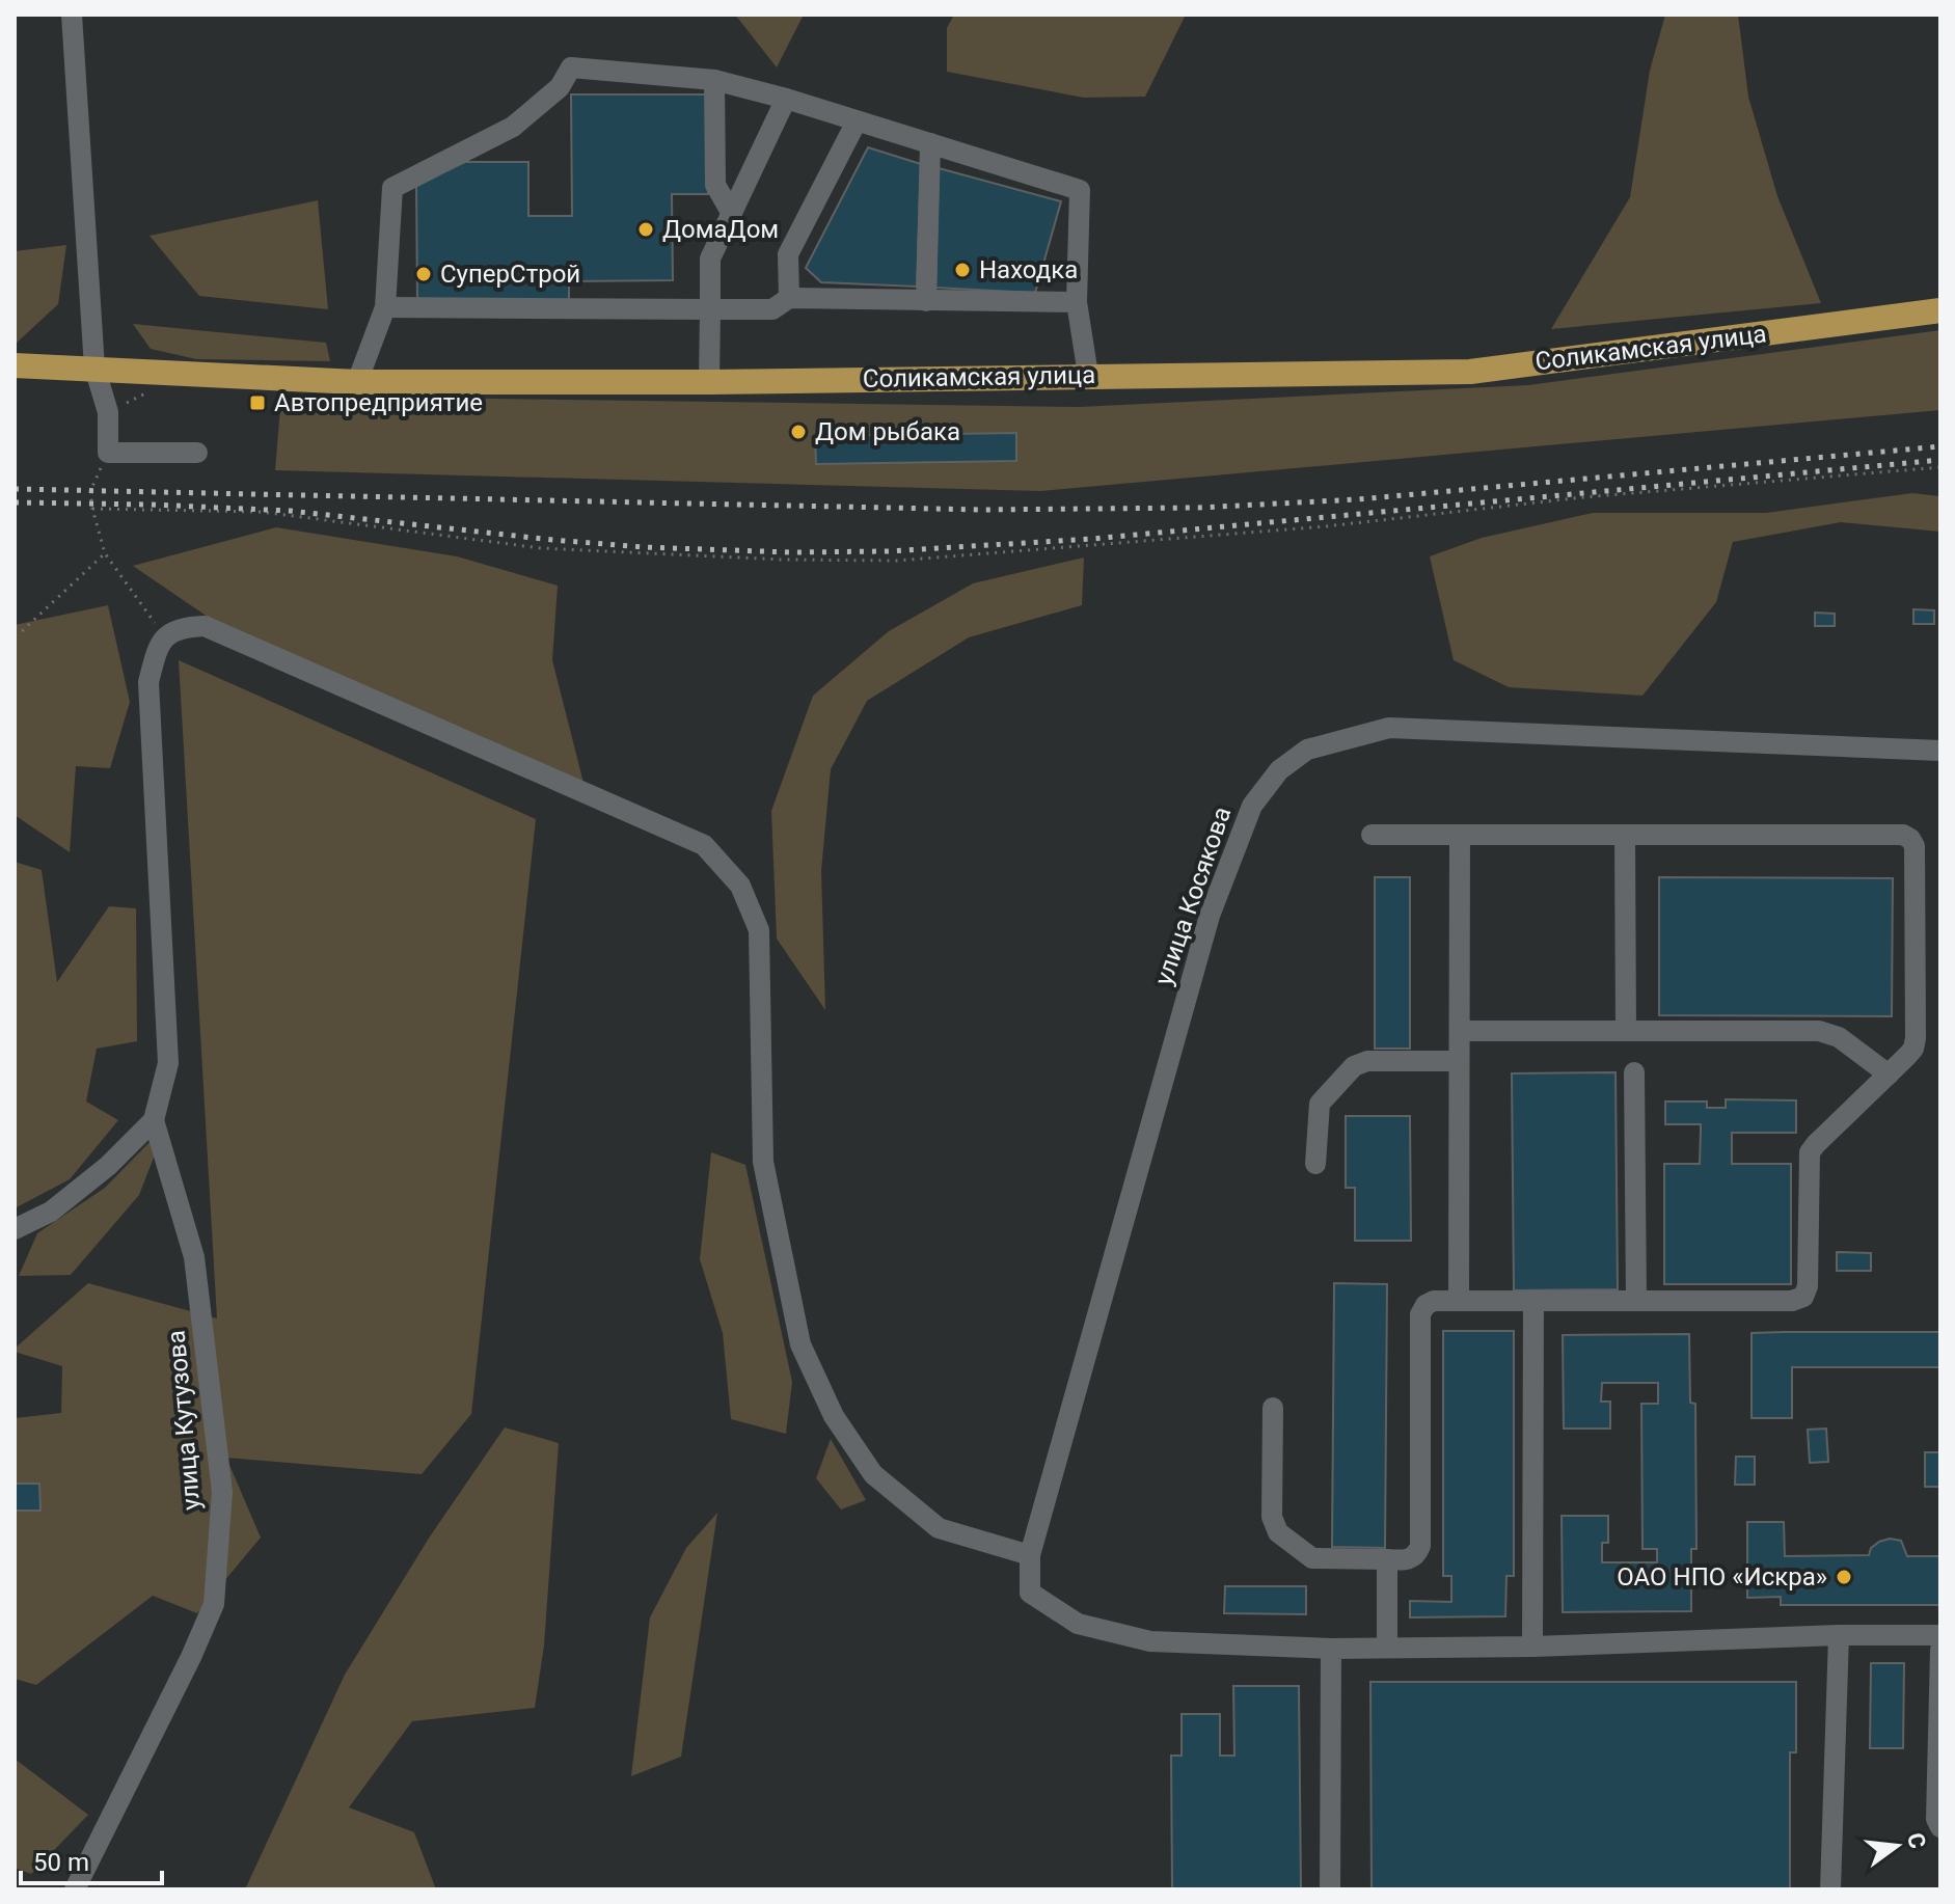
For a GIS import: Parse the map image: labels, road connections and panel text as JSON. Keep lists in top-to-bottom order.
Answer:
{
  "streets": {
    "main road": ["Соликамская улица"],
    "street": ["улица Косякова", "улица Кутузова"]
  },
  "places": {
    "other": [
      "ДомаДом",
      "Находка",
      "СуперСтрой",
      "Дом рыбака",
      "ОАО НПО «Искра»"
    ],
    "transit": ["Автопредприятие"]
  },
  "scale_bar": "50 m",
  "north": "right"
}
